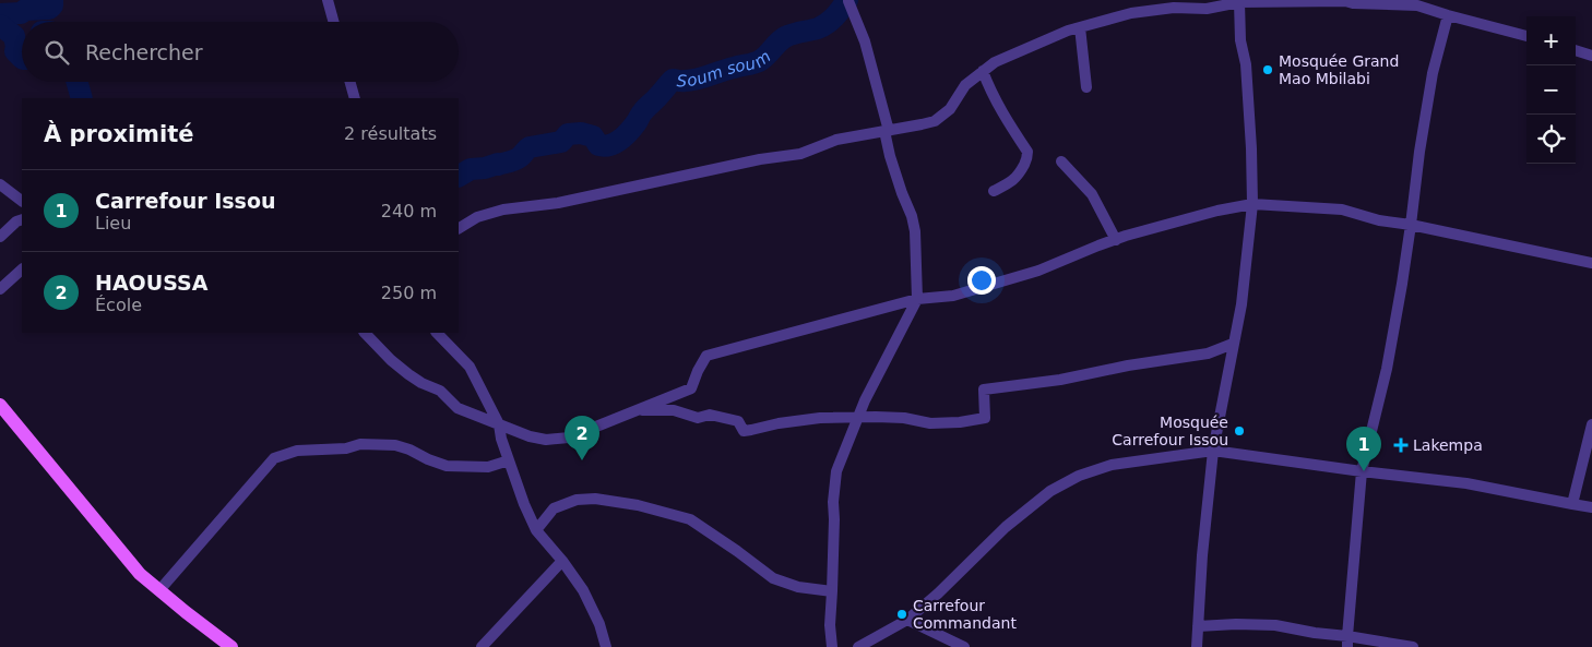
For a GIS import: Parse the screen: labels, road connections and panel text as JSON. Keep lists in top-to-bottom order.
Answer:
{
  "water": ["Soum soum"],
  "places": {
    "other": ["Mosquée Grand Mao Mbilabi", "Mosquée Carrefour Issou", "Carrefour Commandant"],
    "health": ["Lakempa"]
  },
  "page": {
    "map_buttons": ["+", "−"],
    "search": "Rechercher",
    "heading": ["À proximité", "2 résultats"],
    "list": [
      {
        "mark": "1",
        "name": "Carrefour Issou",
        "note": "Lieu",
        "value": "240 m"
      },
      {
        "mark": "2",
        "name": "HAOUSSA",
        "note": "École",
        "value": "250 m"
      }
    ],
    "pins": ["2", "1"]
  }
}
